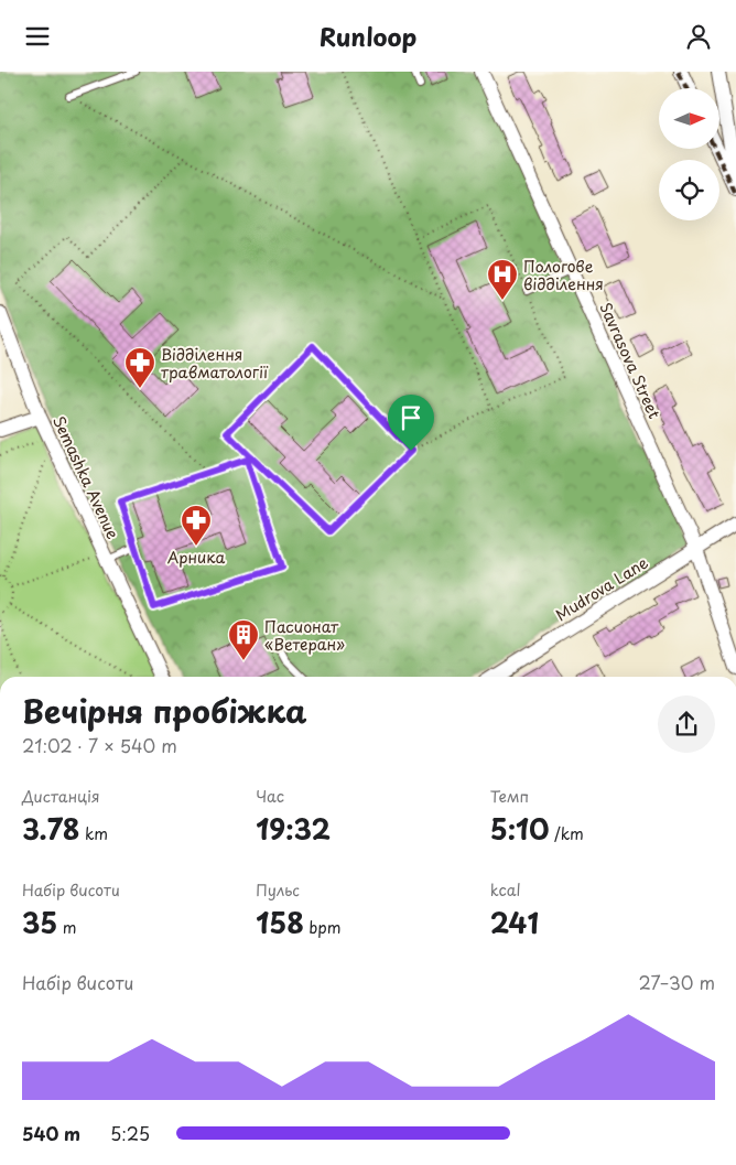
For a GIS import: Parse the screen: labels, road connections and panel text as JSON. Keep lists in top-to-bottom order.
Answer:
{
  "streets": {
    "street": ["Savrasova Street", "Semashka Avenue", "Mudrova Lane"]
  },
  "crossings": [
    ["Savrasova Street", "Mudrova Lane"]
  ],
  "places": {
    "hospital": ["Пологове відділення"],
    "pharmacy": ["Відділення травматології", "Арника"],
    "building": ["Пасионат «Ветеран»"]
  },
  "north": "right",
  "page": {
    "header": "Runloop",
    "heading": ["Вечірня пробіжка", "21:02 · 7 × 540 m"],
    "stats": [
      ["Дистанція", "3.78 km"],
      ["Час", "19:32"],
      ["Темп", "5:10 /km"],
      ["Набір висоти", "35 m"],
      ["Пульс", "158 bpm"],
      ["kcal", "241"]
    ],
    "chart": ["Набір висоти", "27–30 m"],
    "list": [
      {
        "name": "540 m",
        "note": "5:25"
      }
    ]
  }
}
